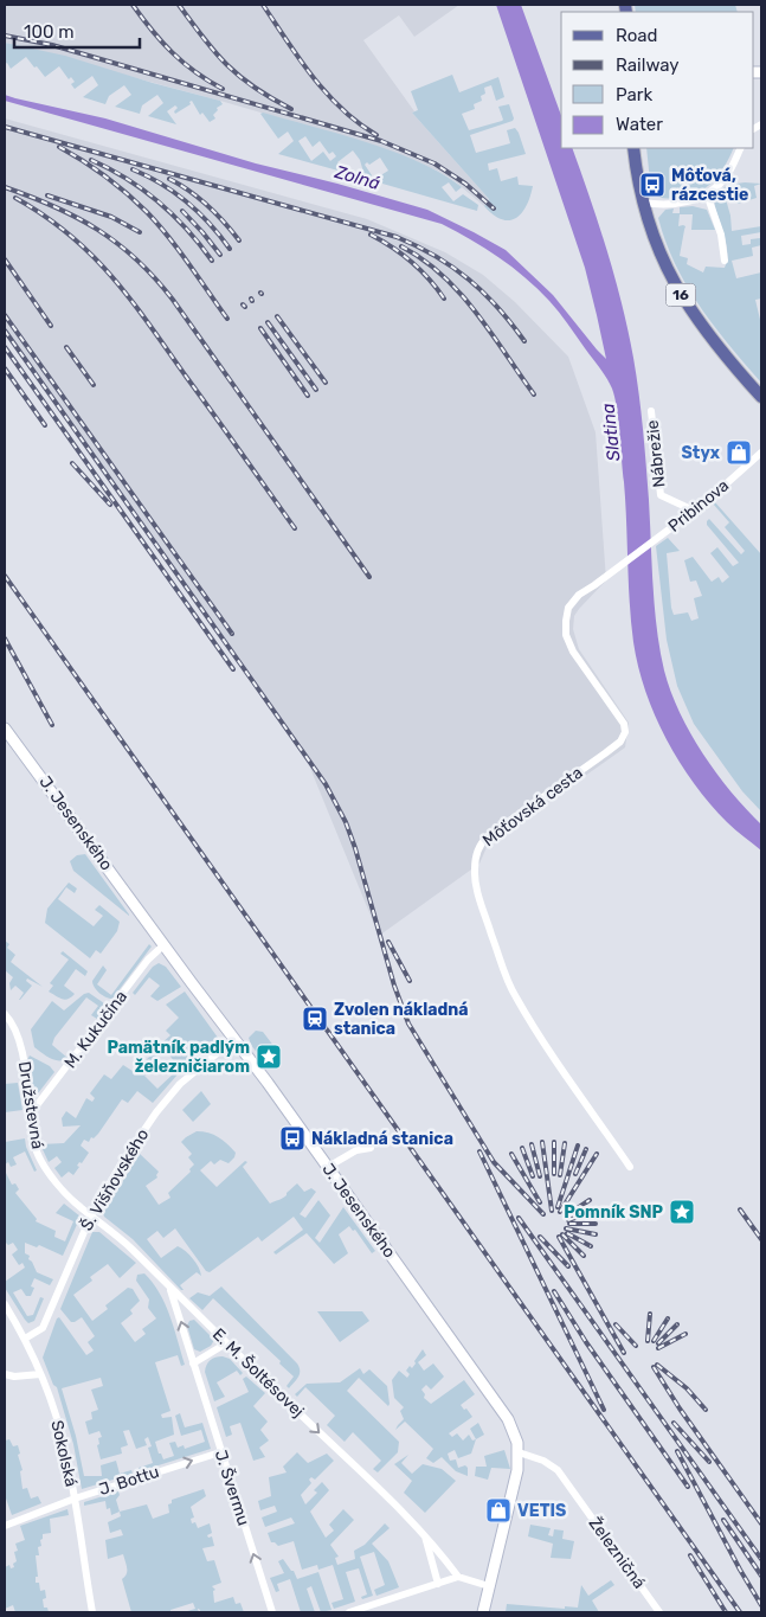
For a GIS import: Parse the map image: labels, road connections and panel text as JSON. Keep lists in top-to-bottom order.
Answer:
{
  "streets": {
    "main road": ["16"],
    "street": [
      "Nábrežie",
      "Pribinova",
      "Môťovská cesta",
      "J. Jesenského",
      "M. Kukučína",
      "Družstevná",
      "Š. Višňovského",
      "E. M. Šoltésovej",
      "Sokolská",
      "J. Bottu",
      "J. Švermu",
      "Železničná"
    ]
  },
  "crossings": [
    ["Nábrežie", "Pribinova"],
    ["Pribinova", "Môťovská cesta"],
    ["J. Jesenského", "M. Kukučína"],
    ["J. Jesenského", "Š. Višňovského"],
    ["J. Jesenského", "Železničná"],
    ["M. Kukučína", "Družstevná"],
    ["Družstevná", "Š. Višňovského"],
    ["Družstevná", "E. M. Šoltésovej"],
    ["Š. Višňovského", "E. M. Šoltésovej"],
    ["Š. Višňovského", "Sokolská"],
    ["E. M. Šoltésovej", "J. Švermu"],
    ["Sokolská", "J. Bottu"],
    ["J. Bottu", "J. Švermu"]
  ],
  "one_way": ["E. M. Šoltésovej", "J. Bottu", "J. Švermu"],
  "water": ["Zolná", "Slatina"],
  "places": {
    "bus stop": ["Môťová, rázcestie", "Nákladná stanica"],
    "shop": ["Styx", "VETIS"],
    "station": ["Zvolen nákladná stanica"],
    "place": ["Pamätník padlým železničiarom", "Pomník SNP"]
  },
  "legend": [
    "Road",
    "Railway",
    "Park",
    "Water"
  ],
  "scale_bar": "100 m"
}
